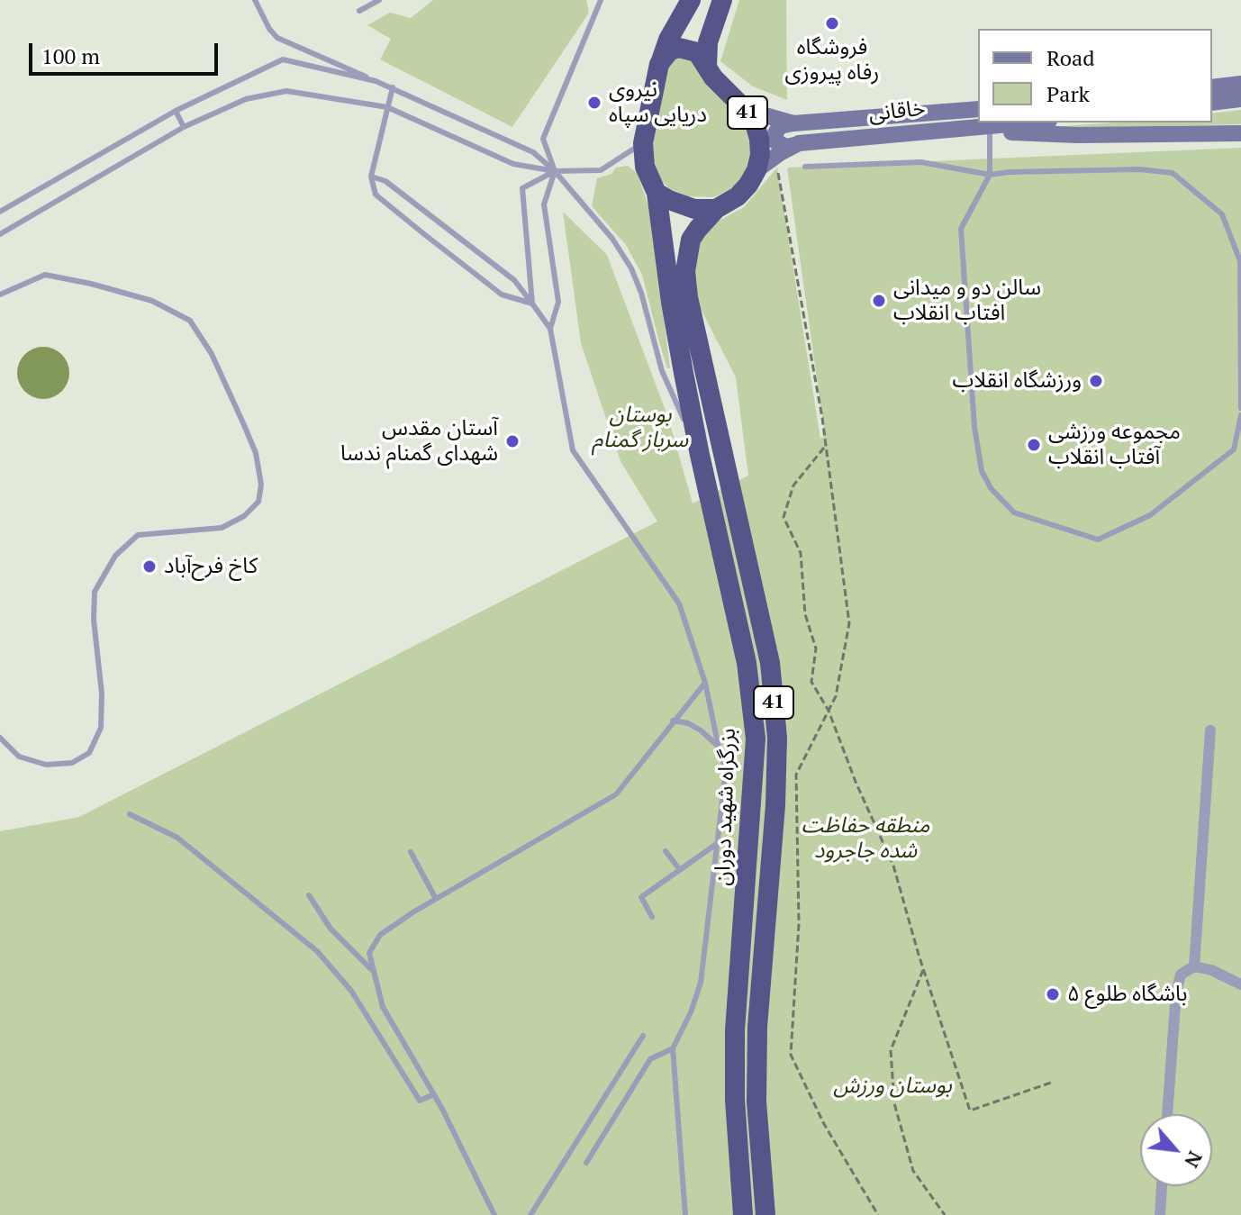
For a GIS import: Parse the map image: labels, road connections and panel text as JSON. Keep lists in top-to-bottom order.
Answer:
{
  "streets": {
    "highway": ["41", "بزرگراه شهید دوران"],
    "main road": ["خاقانی"]
  },
  "crossings": [
    ["خاقانی", "41"],
    ["خاقانی", "بزرگراه شهید دوران"],
    ["41", "بزرگراه شهید دوران"]
  ],
  "parks": ["بوستان سرباز گمنام", "منطقه حفاظت شده جاجرود", "بوستان ورزش"],
  "places": [
    "فروشگاه رفاه پیروزی",
    "نیروی دریایی سپاه",
    "سالن دو و میدانی افتاب انقلاب",
    "ورزشگاه انقلاب",
    "آستان مقدس شهدای گمنام ندسا",
    "مجموعه ورزشی آفتاب انقلاب",
    "کاخ فرح‌آباد",
    "باشگاه طلوع ۵"
  ],
  "legend": ["Road", "Park"],
  "scale_bar": "100 m",
  "north": "bottom right"
}
